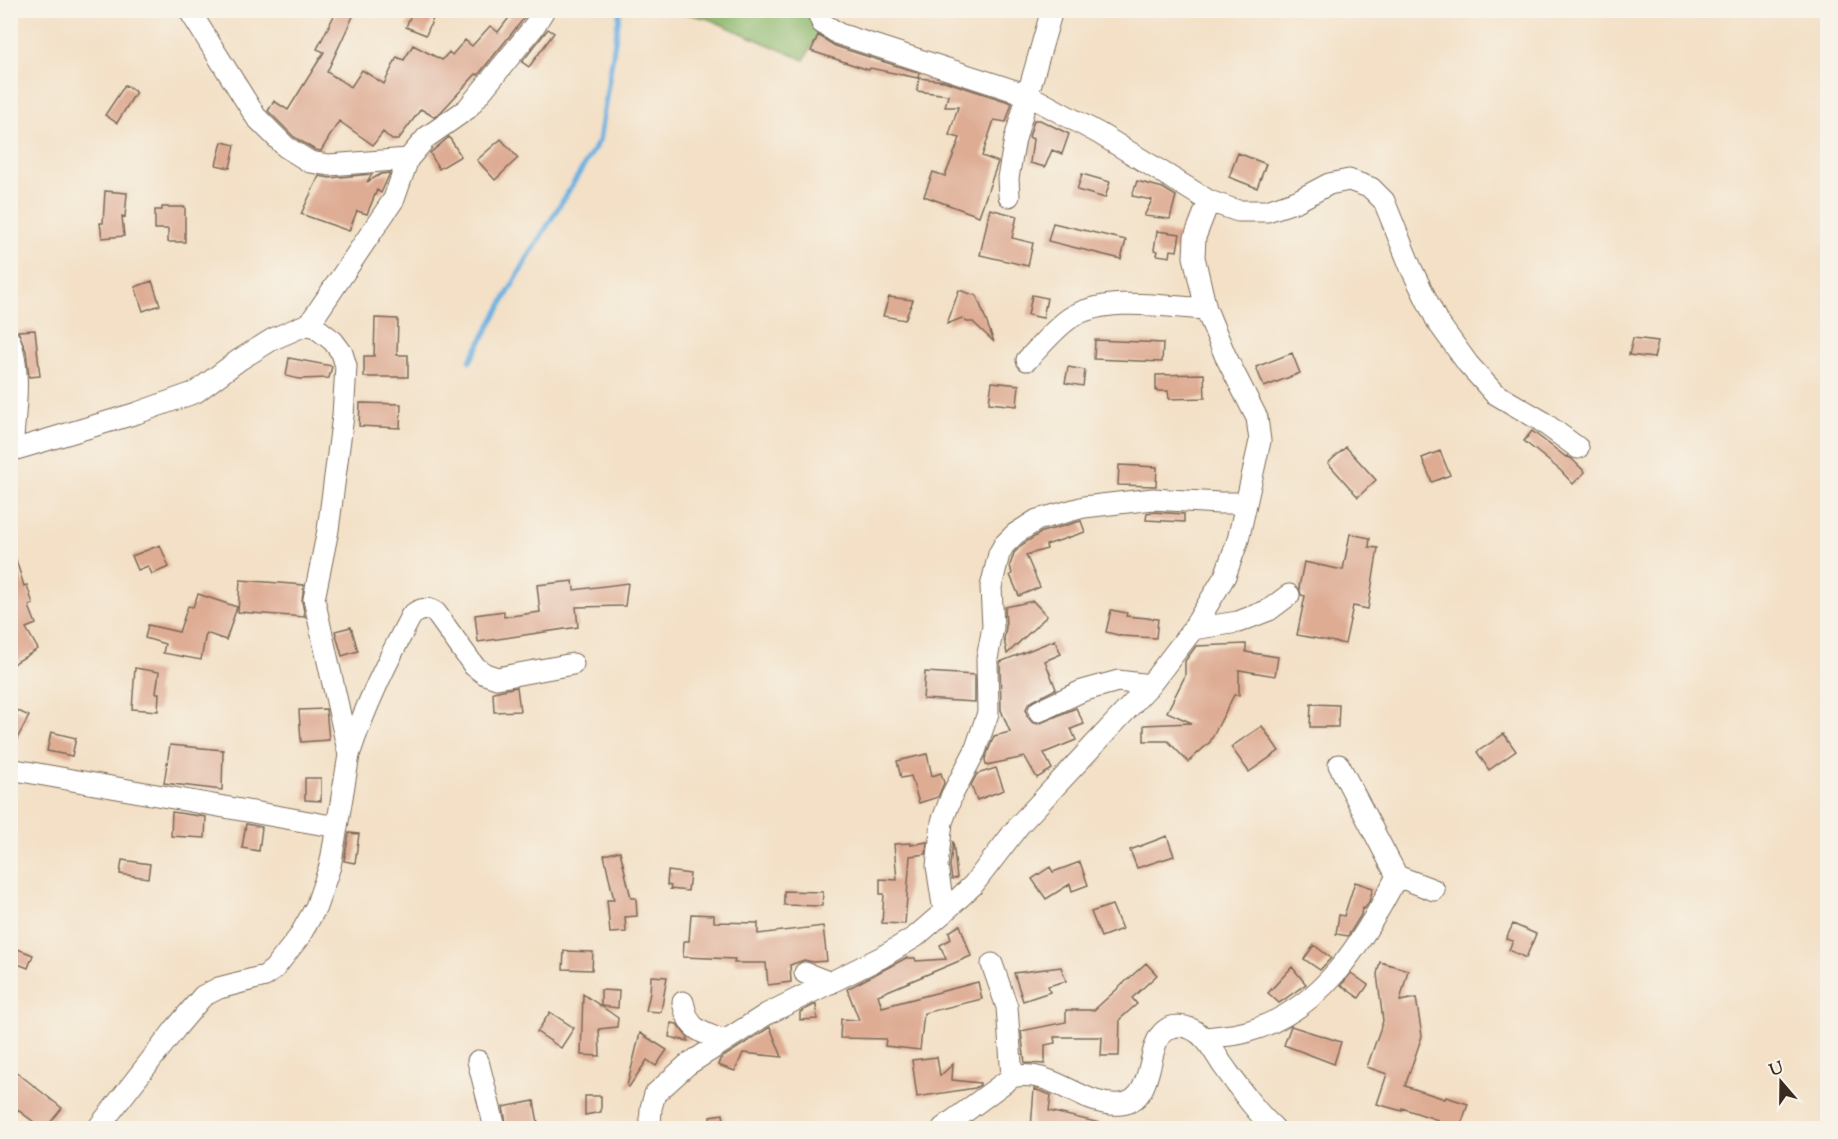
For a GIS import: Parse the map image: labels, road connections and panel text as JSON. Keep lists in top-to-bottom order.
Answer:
{
  "north": "top"
}
